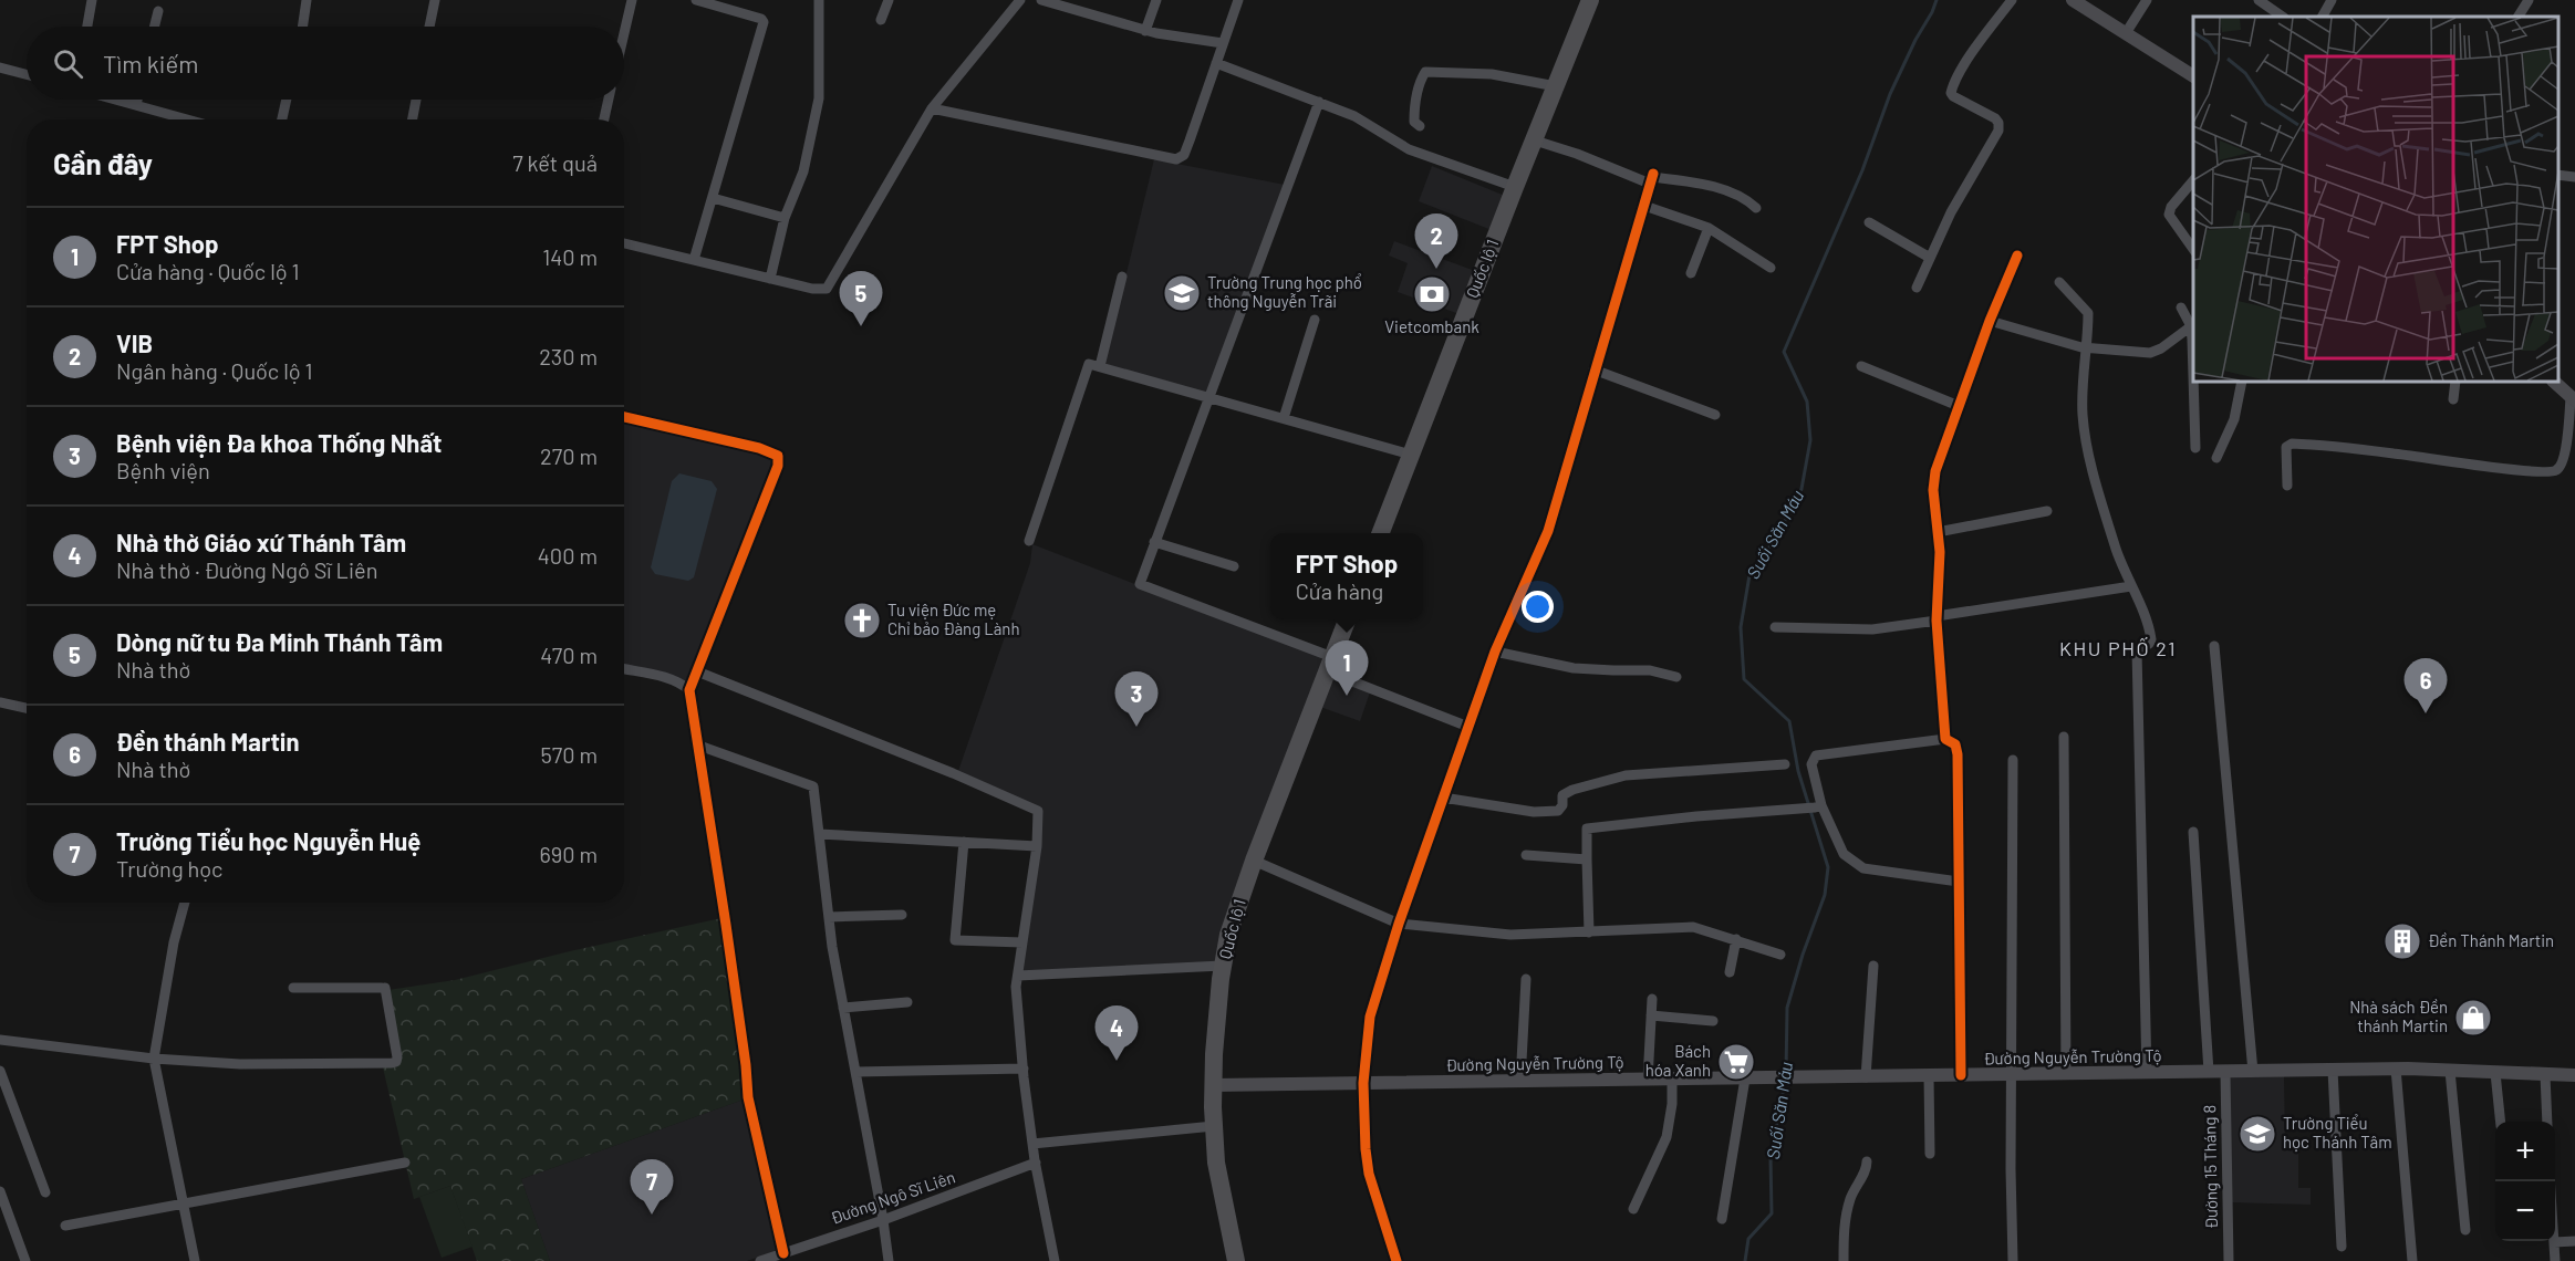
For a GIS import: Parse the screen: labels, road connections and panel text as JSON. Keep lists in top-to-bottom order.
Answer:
{
  "streets": {
    "highway": ["Quốc lộ 1"],
    "main road": ["Đường Nguyễn Trường Tộ"],
    "street": ["Đường 15 Tháng 8", "Đường Ngô Sĩ Liên"]
  },
  "crossings": [
    ["Quốc lộ 1", "Đường Nguyễn Trường Tộ"],
    ["Đường Nguyễn Trường Tộ", "Đường 15 Tháng 8"]
  ],
  "districts": ["KHU PHỐ 21"],
  "water": ["Suối Săn Máu"],
  "places": {
    "school or university": ["Trường Trung học phổ thông Nguyễn Trãi", "Trường Tiểu học Thánh Tâm"],
    "bank": ["Vietcombank"],
    "church": ["Tu viện Đức mẹ Chỉ bảo Đàng Lành"],
    "building": ["Đền Thánh Martin"],
    "shop": ["Nhà sách Đền thánh Martin"],
    "supermarket": ["Bách hóa Xanh"]
  },
  "page": {
    "search": "Tìm kiếm",
    "heading": ["Gần đây", "7 kết quả"],
    "list": [
      {
        "mark": "1",
        "name": "FPT Shop",
        "note": "Cửa hàng · Quốc lộ 1",
        "value": "140 m"
      },
      {
        "mark": "2",
        "name": "VIB",
        "note": "Ngân hàng · Quốc lộ 1",
        "value": "230 m"
      },
      {
        "mark": "3",
        "name": "Bệnh viện Đa khoa Thống Nhất",
        "note": "Bệnh viện",
        "value": "270 m"
      },
      {
        "mark": "4",
        "name": "Nhà thờ Giáo xứ Thánh Tâm",
        "note": "Nhà thờ · Đường Ngô Sĩ Liên",
        "value": "400 m"
      },
      {
        "mark": "5",
        "name": "Dòng nữ tu Đa Minh Thánh Tâm",
        "note": "Nhà thờ",
        "value": "470 m"
      },
      {
        "mark": "6",
        "name": "Đền thánh Martin",
        "note": "Nhà thờ",
        "value": "570 m"
      },
      {
        "mark": "7",
        "name": "Trường Tiểu học Nguyễn Huệ",
        "note": "Trường học",
        "value": "690 m"
      }
    ],
    "pins": [
      "2",
      "5",
      "1",
      "6",
      "3",
      "4",
      "7"
    ],
    "popup": ["FPT Shop", "Cửa hàng"],
    "map_buttons": ["+", "−"]
  }
}
